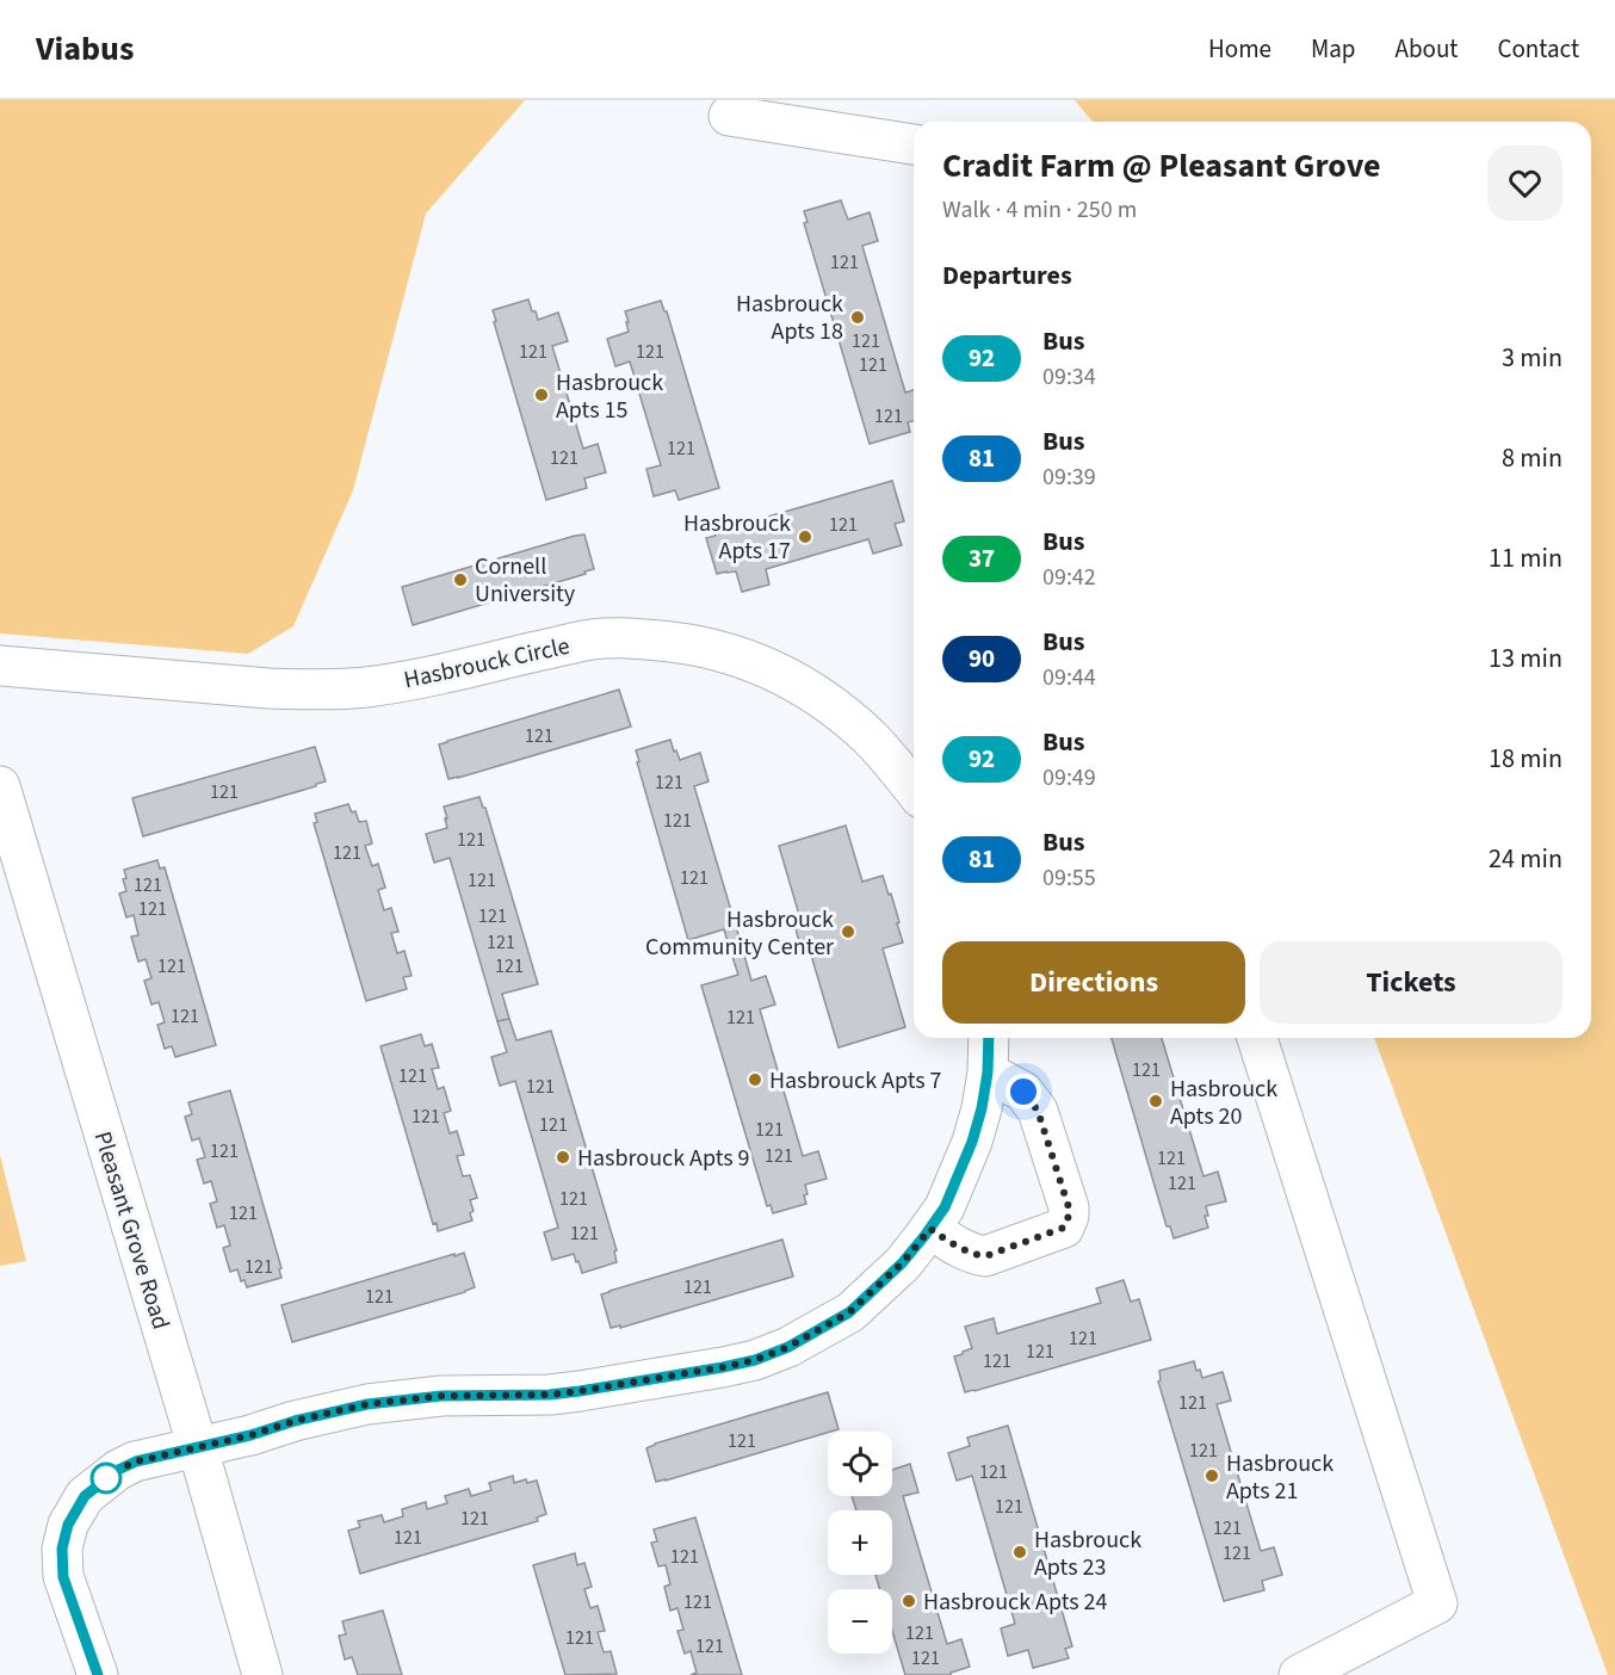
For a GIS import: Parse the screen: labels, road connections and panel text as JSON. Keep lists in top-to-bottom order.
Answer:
{
  "streets": {
    "street": ["Hasbrouck Circle", "Pleasant Grove Road"]
  },
  "places": [
    "Hasbrouck Apts 18",
    "Hasbrouck Apts 15",
    "Hasbrouck Apts 17",
    "Cornell University",
    "Hasbrouck Community Center",
    "Hasbrouck Apts 7",
    "Hasbrouck Apts 20",
    "Hasbrouck Apts 9",
    "Hasbrouck Apts 21",
    "Hasbrouck Apts 23",
    "Hasbrouck Apts 24"
  ],
  "lines": ["bus line 92"],
  "house_numbers": [
    "121",
    "121",
    "121",
    "121",
    "121",
    "121",
    "121",
    "121",
    "121",
    "121",
    "121",
    "121",
    "121",
    "121",
    "121",
    "121",
    "121",
    "121",
    "121",
    "121",
    "121",
    "121",
    "121",
    "121",
    "121",
    "121",
    "121",
    "121",
    "121",
    "121",
    "121",
    "121",
    "121",
    "121",
    "121",
    "121",
    "121",
    "121",
    "121",
    "121",
    "121",
    "121",
    "121",
    "121",
    "121",
    "121",
    "121",
    "121",
    "121",
    "121",
    "121",
    "121",
    "121",
    "121",
    "121",
    "121",
    "121",
    "121",
    "121"
  ],
  "page": {
    "header": "Viabus",
    "nav": [
      "Home",
      "Map",
      "About",
      "Contact"
    ],
    "heading": [
      ["Cradit Farm @ Pleasant Grove", "Walk · 4 min · 250 m"],
      "Departures"
    ],
    "list": [
      {
        "mark": "92",
        "name": "Bus",
        "note": "09:34",
        "value": "3 min"
      },
      {
        "mark": "81",
        "name": "Bus",
        "note": "09:39",
        "value": "8 min"
      },
      {
        "mark": "37",
        "name": "Bus",
        "note": "09:42",
        "value": "11 min"
      },
      {
        "mark": "90",
        "name": "Bus",
        "note": "09:44",
        "value": "13 min"
      },
      {
        "mark": "92",
        "name": "Bus",
        "note": "09:49",
        "value": "18 min"
      },
      {
        "mark": "81",
        "name": "Bus",
        "note": "09:55",
        "value": "24 min"
      }
    ],
    "buttons": ["Directions", "Tickets"],
    "map_buttons": ["+", "−"]
  }
}
